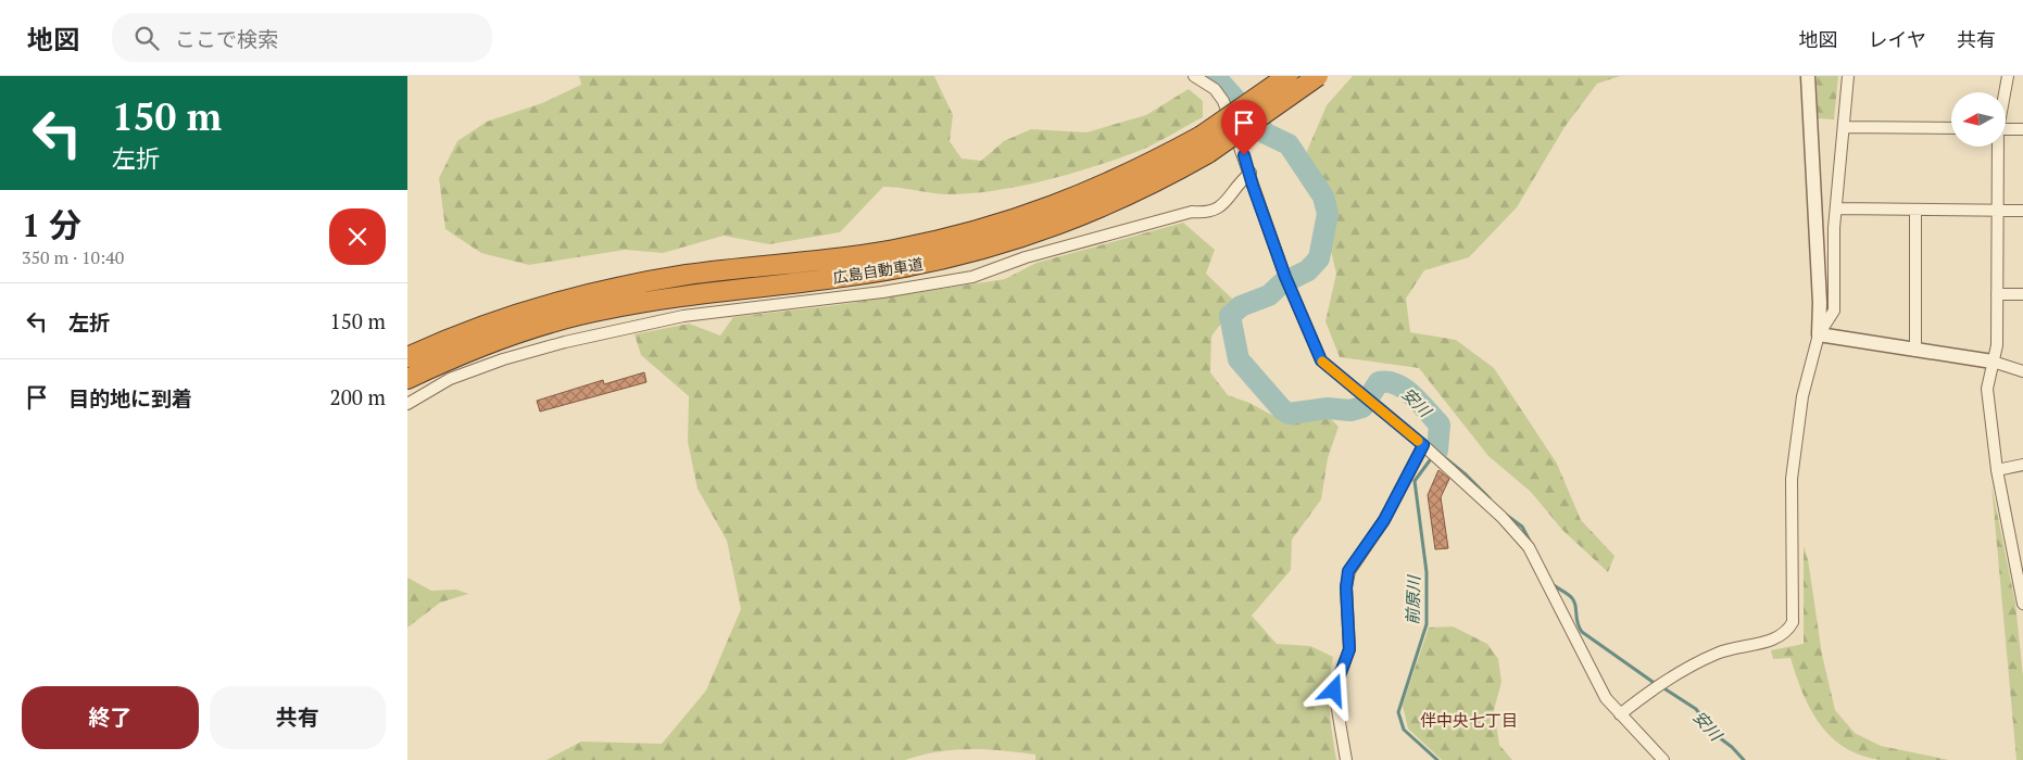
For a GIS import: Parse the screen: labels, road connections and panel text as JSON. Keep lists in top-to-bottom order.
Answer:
{
  "streets": {
    "highway": ["広島自動車道"]
  },
  "districts": ["伴中央七丁目"],
  "water": ["安川", "前原川"],
  "north": "left",
  "page": {
    "header": "地図",
    "search": "ここで検索",
    "nav": ["地図", "レイヤ", "共有"],
    "turn": ["150 m", "左折"],
    "heading": ["1 分", "350 m · 10:40"],
    "list": [
      {
        "name": "左折",
        "value": "150 m"
      },
      {
        "name": "目的地に到着",
        "value": "200 m"
      }
    ],
    "buttons": ["終了", "共有"]
  }
}
